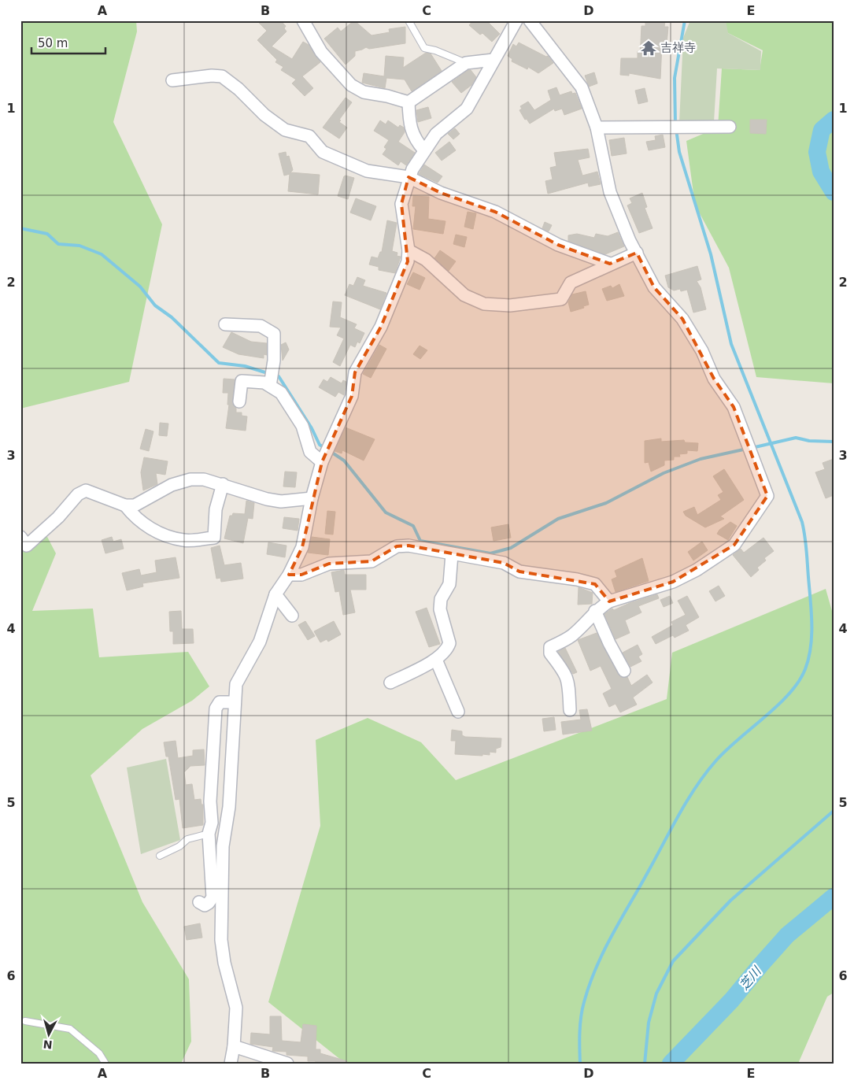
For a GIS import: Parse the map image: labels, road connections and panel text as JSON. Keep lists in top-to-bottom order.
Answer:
{
  "water": ["芝川"],
  "places": {
    "temple": ["吉祥寺"]
  },
  "scale_bar": "50 m",
  "north": "bottom",
  "grid": {
    "columns": [
      "A",
      "B",
      "C",
      "D",
      "E"
    ],
    "rows": [
      "1",
      "2",
      "3",
      "4",
      "5",
      "6"
    ]
  }
}
